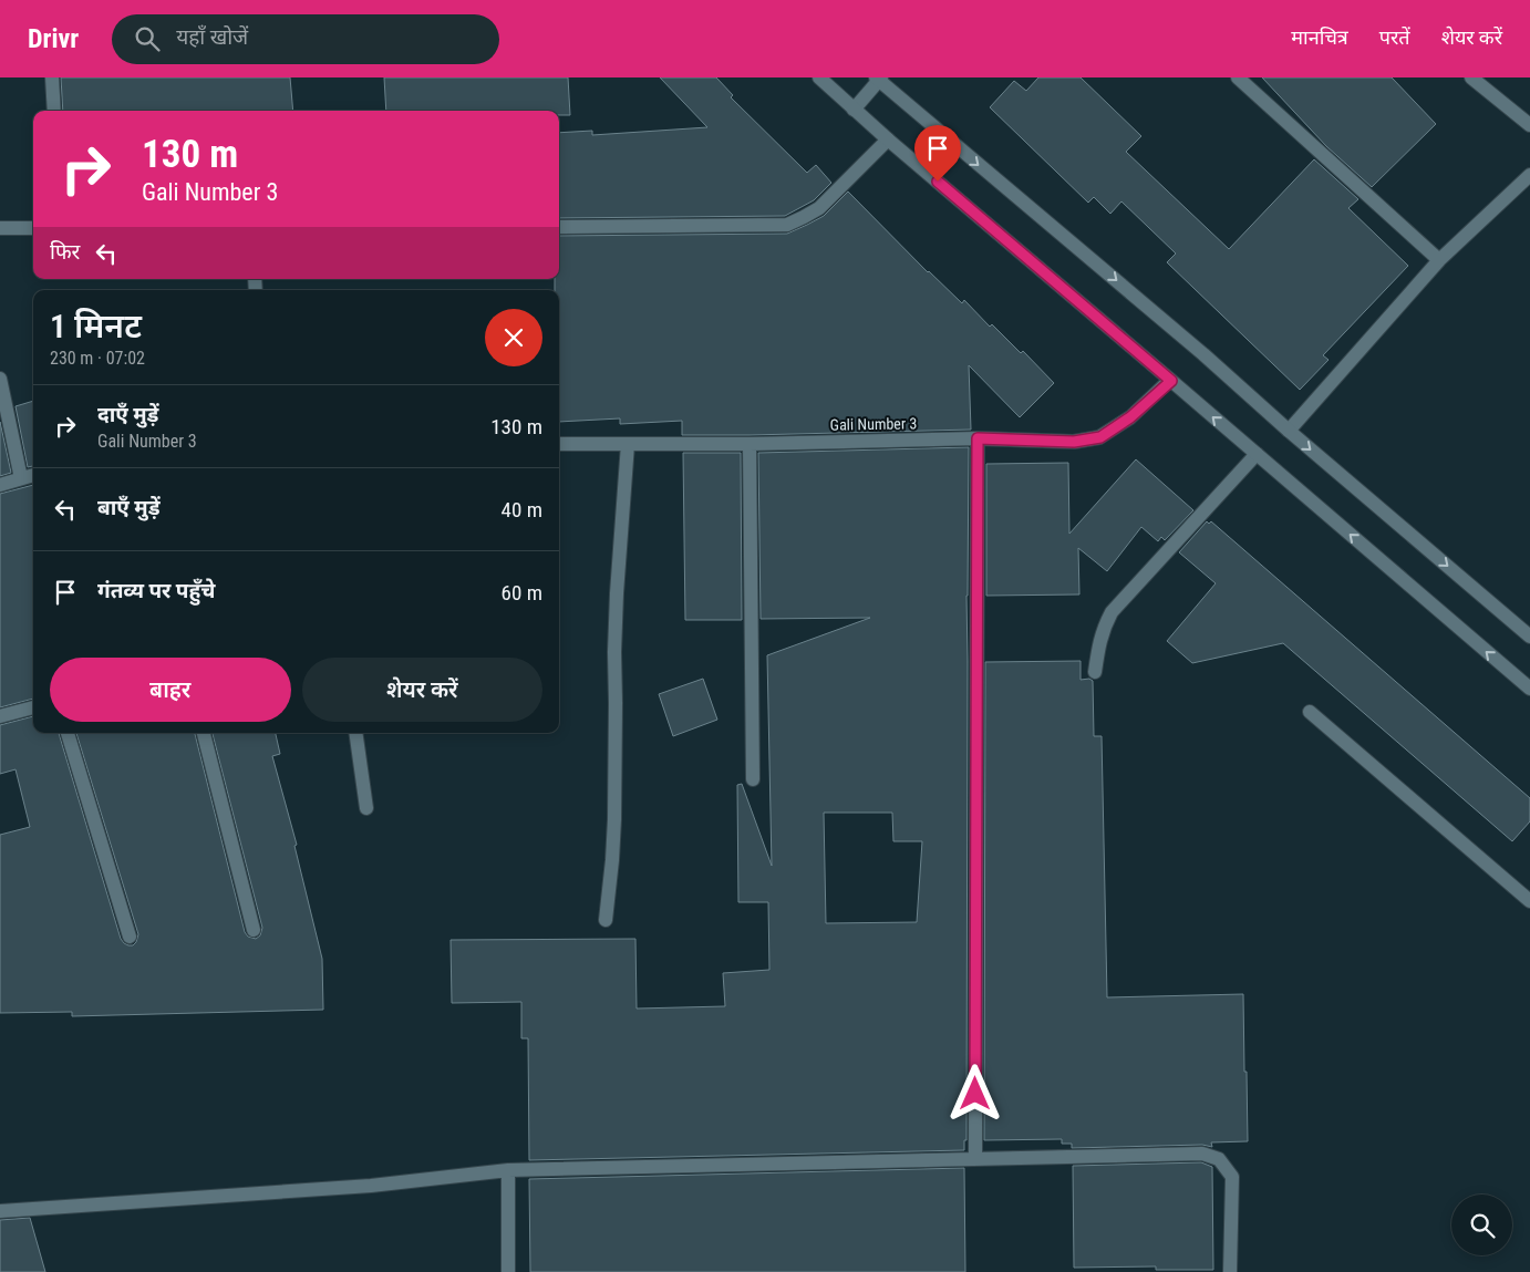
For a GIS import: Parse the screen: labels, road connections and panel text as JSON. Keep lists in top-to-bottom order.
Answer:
{
  "streets": {
    "street": ["Gali Number 3"]
  },
  "page": {
    "header": "Drivr",
    "search": "यहाँ खोजें",
    "nav": ["मानचित्र", "परतें", "शेयर करें"],
    "turn": ["130 m", "Gali Number 3"],
    "then": "फिर",
    "heading": ["1 मिनट", "230 m · 07:02"],
    "list": [
      {
        "name": "दाएँ मुड़ें",
        "note": "Gali Number 3",
        "value": "130 m"
      },
      {
        "name": "बाएँ मुड़ें",
        "value": "40 m"
      },
      {
        "name": "गंतव्य पर पहुँचे",
        "value": "60 m"
      }
    ],
    "buttons": ["बाहर", "शेयर करें"]
  }
}
